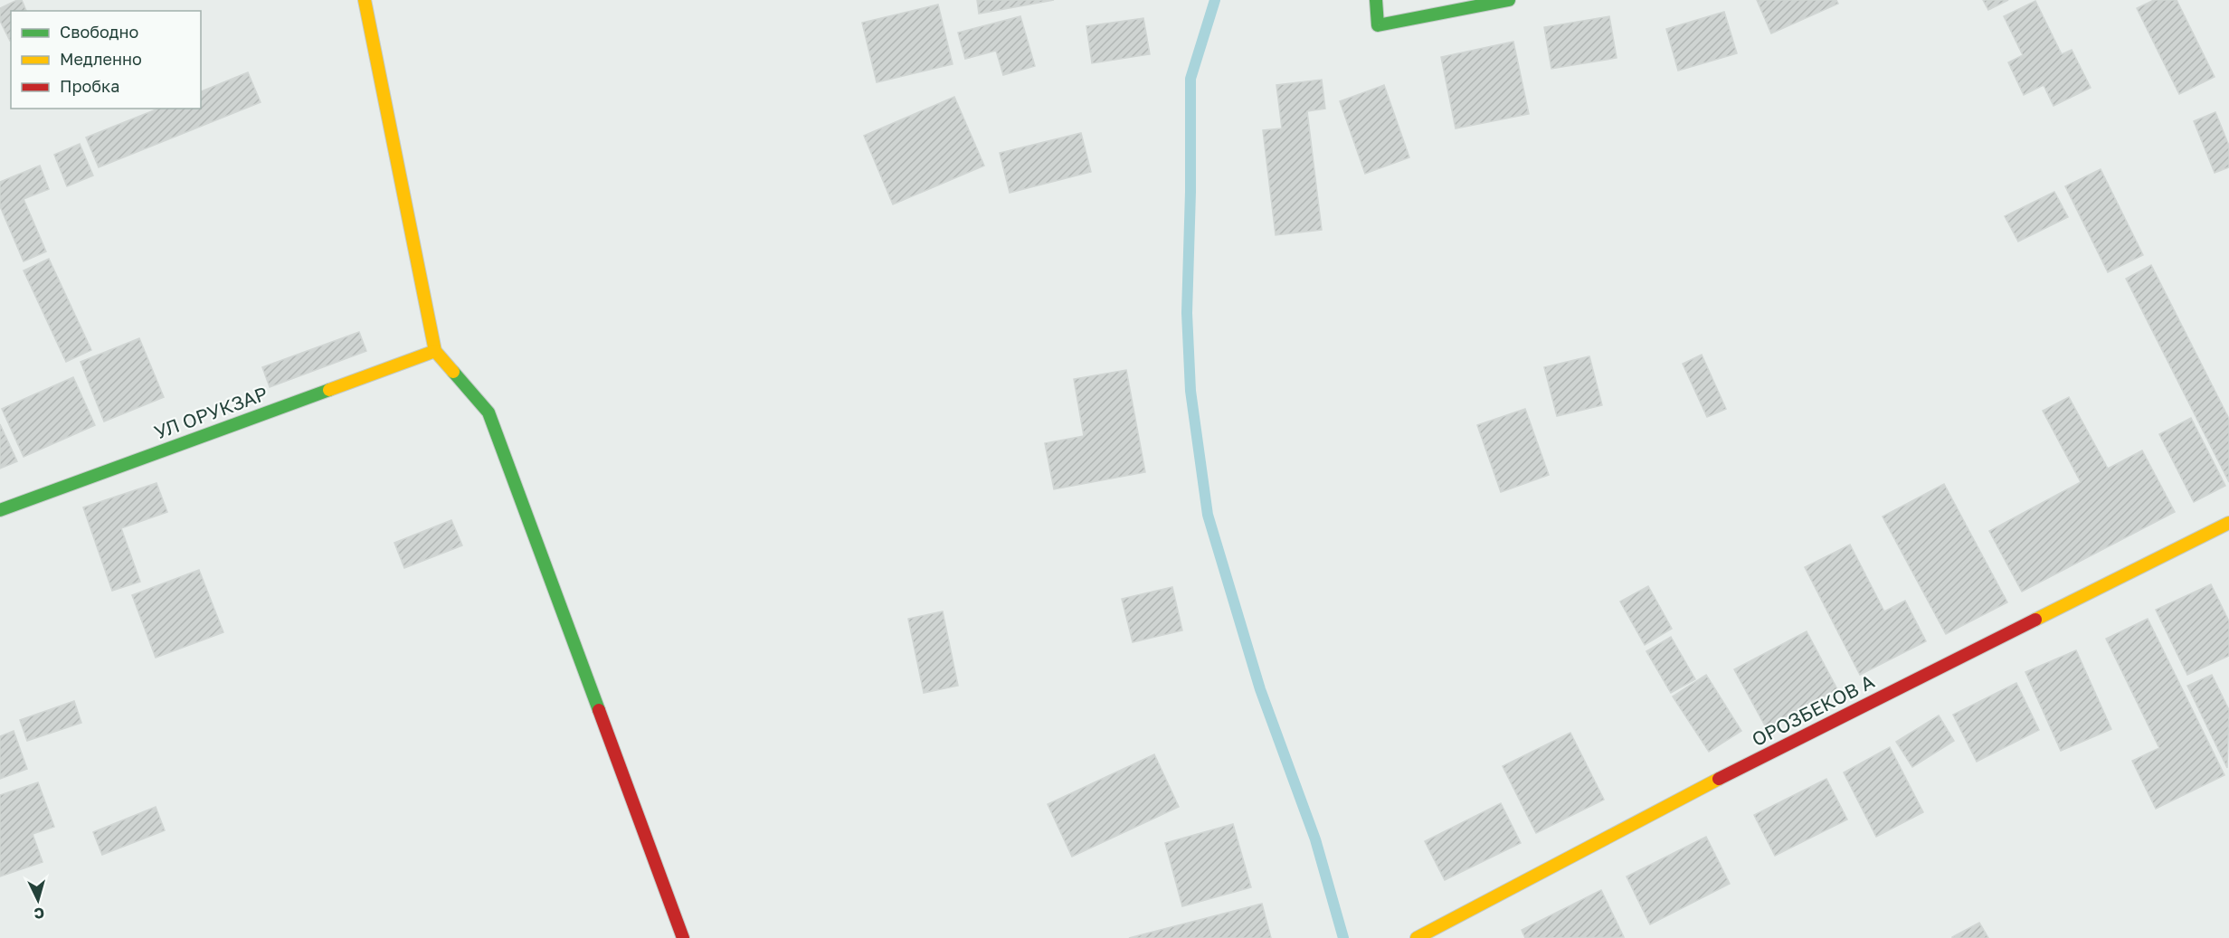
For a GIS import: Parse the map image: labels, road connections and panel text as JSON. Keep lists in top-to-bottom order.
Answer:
{
  "streets": {
    "street": ["УЛ ОРУКЗАР", "ОРОЗБЕКОВ А"]
  },
  "legend": ["Свободно", "Медленно", "Пробка"],
  "north": "bottom"
}
